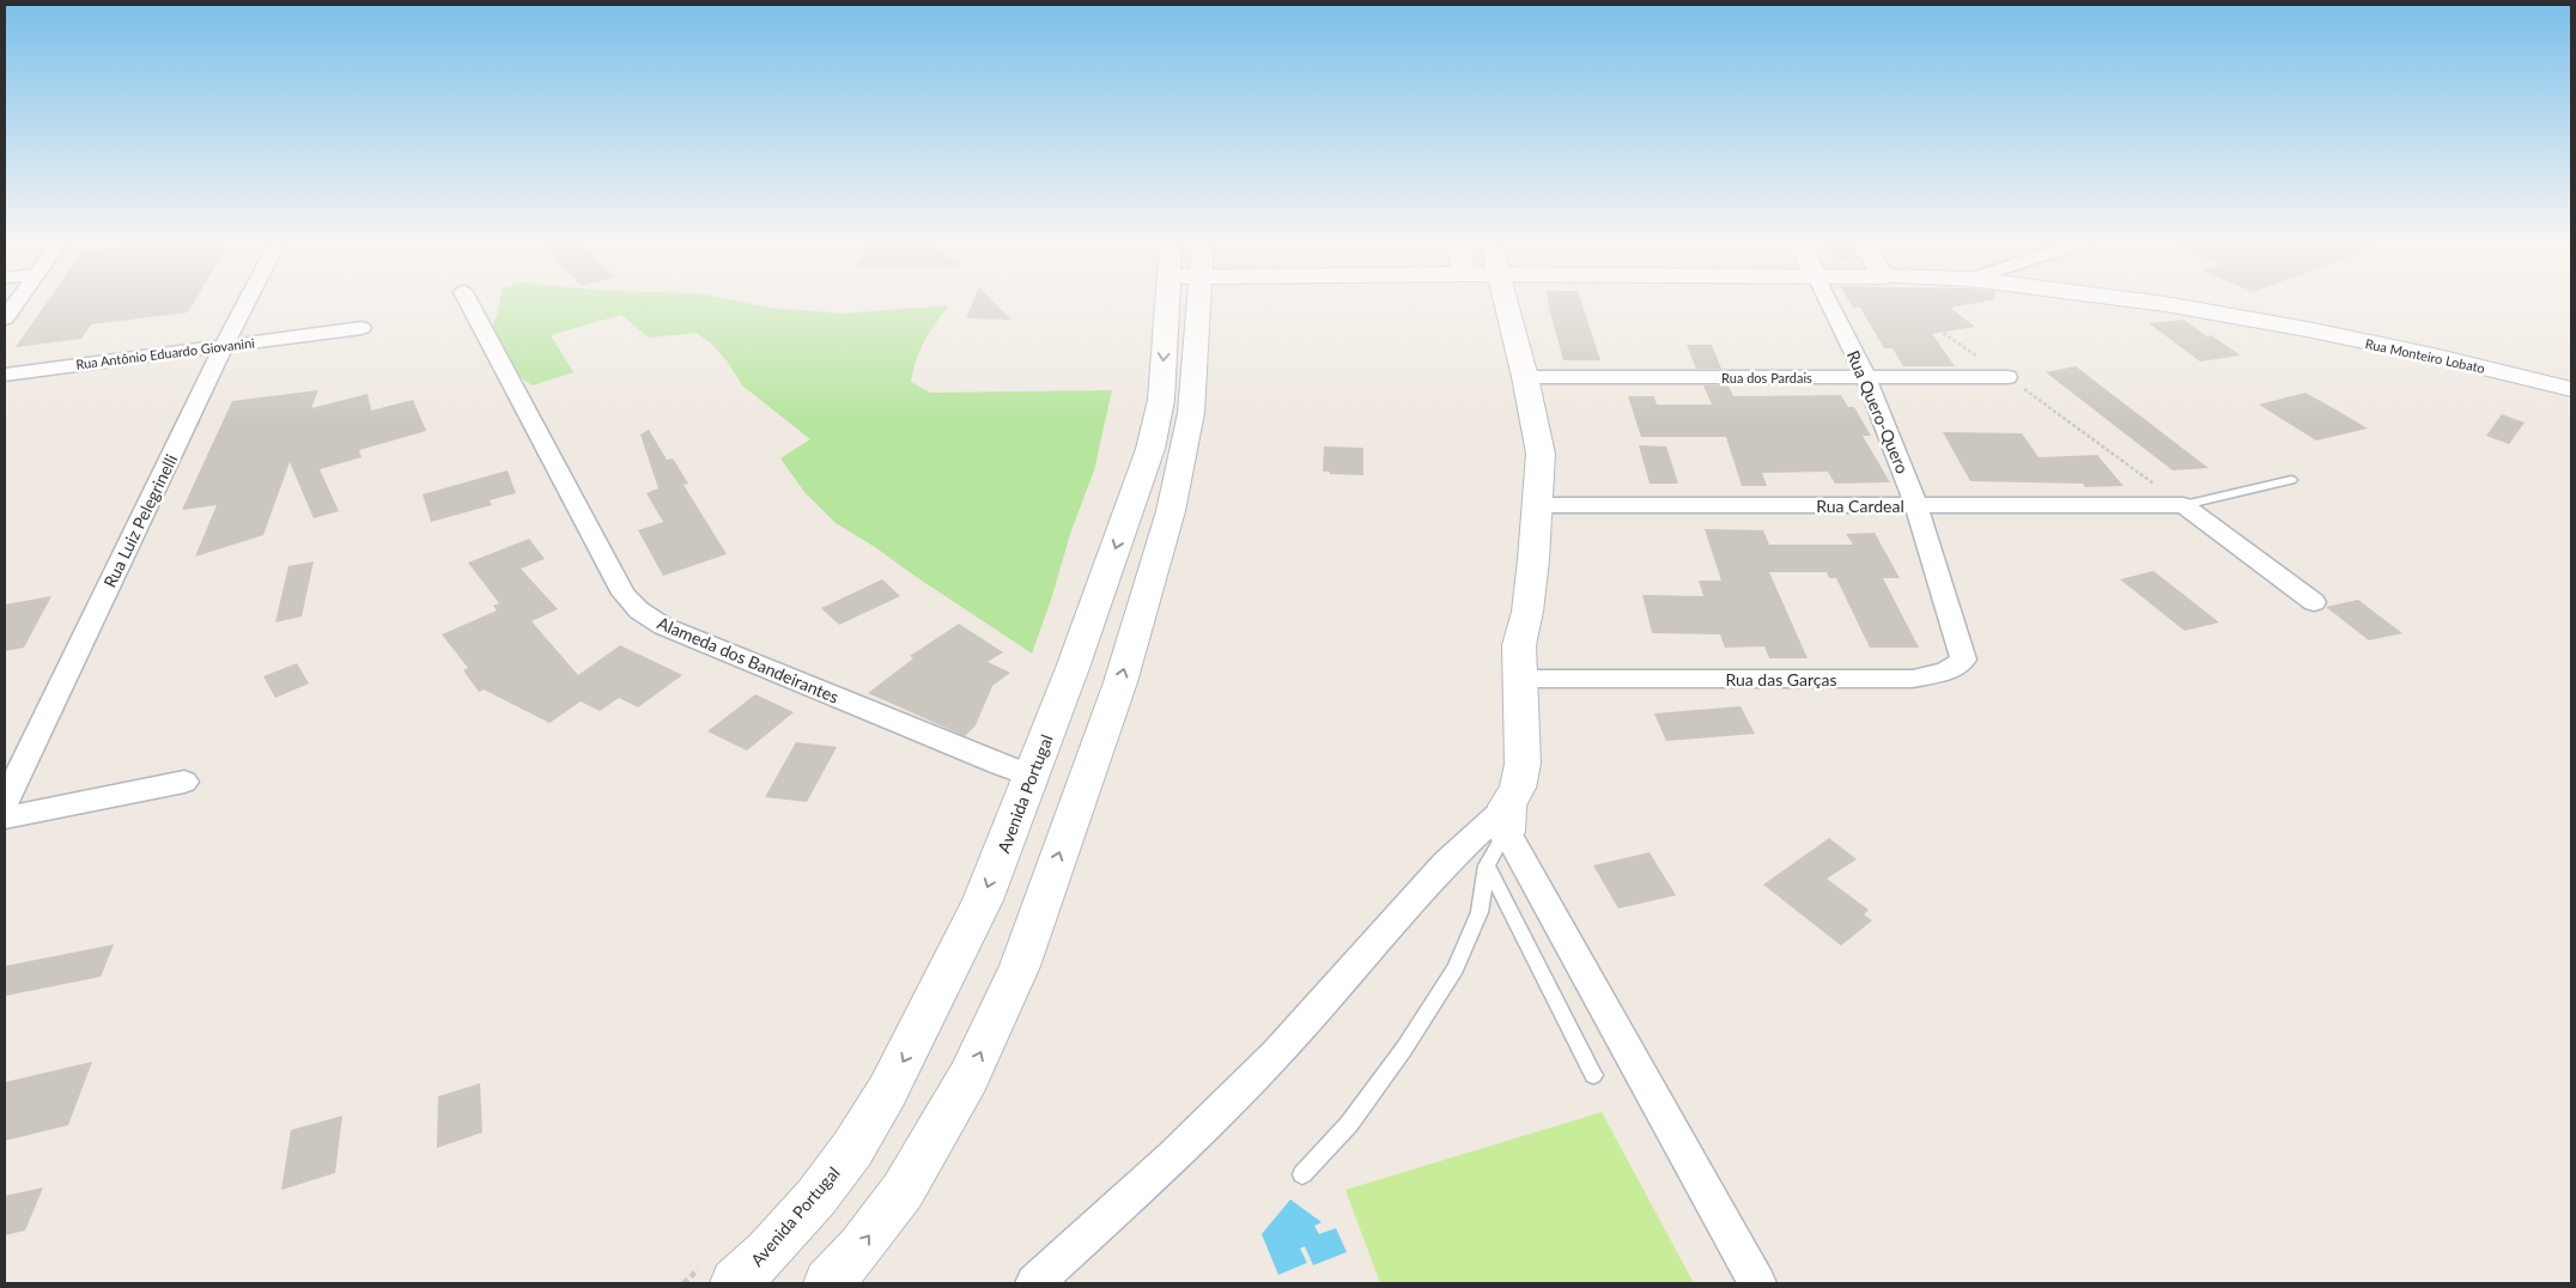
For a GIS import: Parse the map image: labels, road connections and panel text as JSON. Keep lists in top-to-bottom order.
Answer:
{
  "streets": {
    "main road": ["Rua Monteiro Lobato", "Avenida Portugal"],
    "street": [
      "Rua Antônio Eduardo Giovanini",
      "Rua dos Pardais",
      "Rua Quero-Quero",
      "Rua Cardeal",
      "Rua Luiz Pelegrinelli",
      "Alameda dos Bandeirantes",
      "Rua das Garças"
    ]
  },
  "crossings": [
    ["Rua Antônio Eduardo Giovanini", "Rua Luiz Pelegrinelli"],
    ["Rua dos Pardais", "Rua Quero-Quero"],
    ["Rua Quero-Quero", "Rua Cardeal"],
    ["Rua Quero-Quero", "Rua das Garças"],
    ["Alameda dos Bandeirantes", "Avenida Portugal"]
  ]
}
